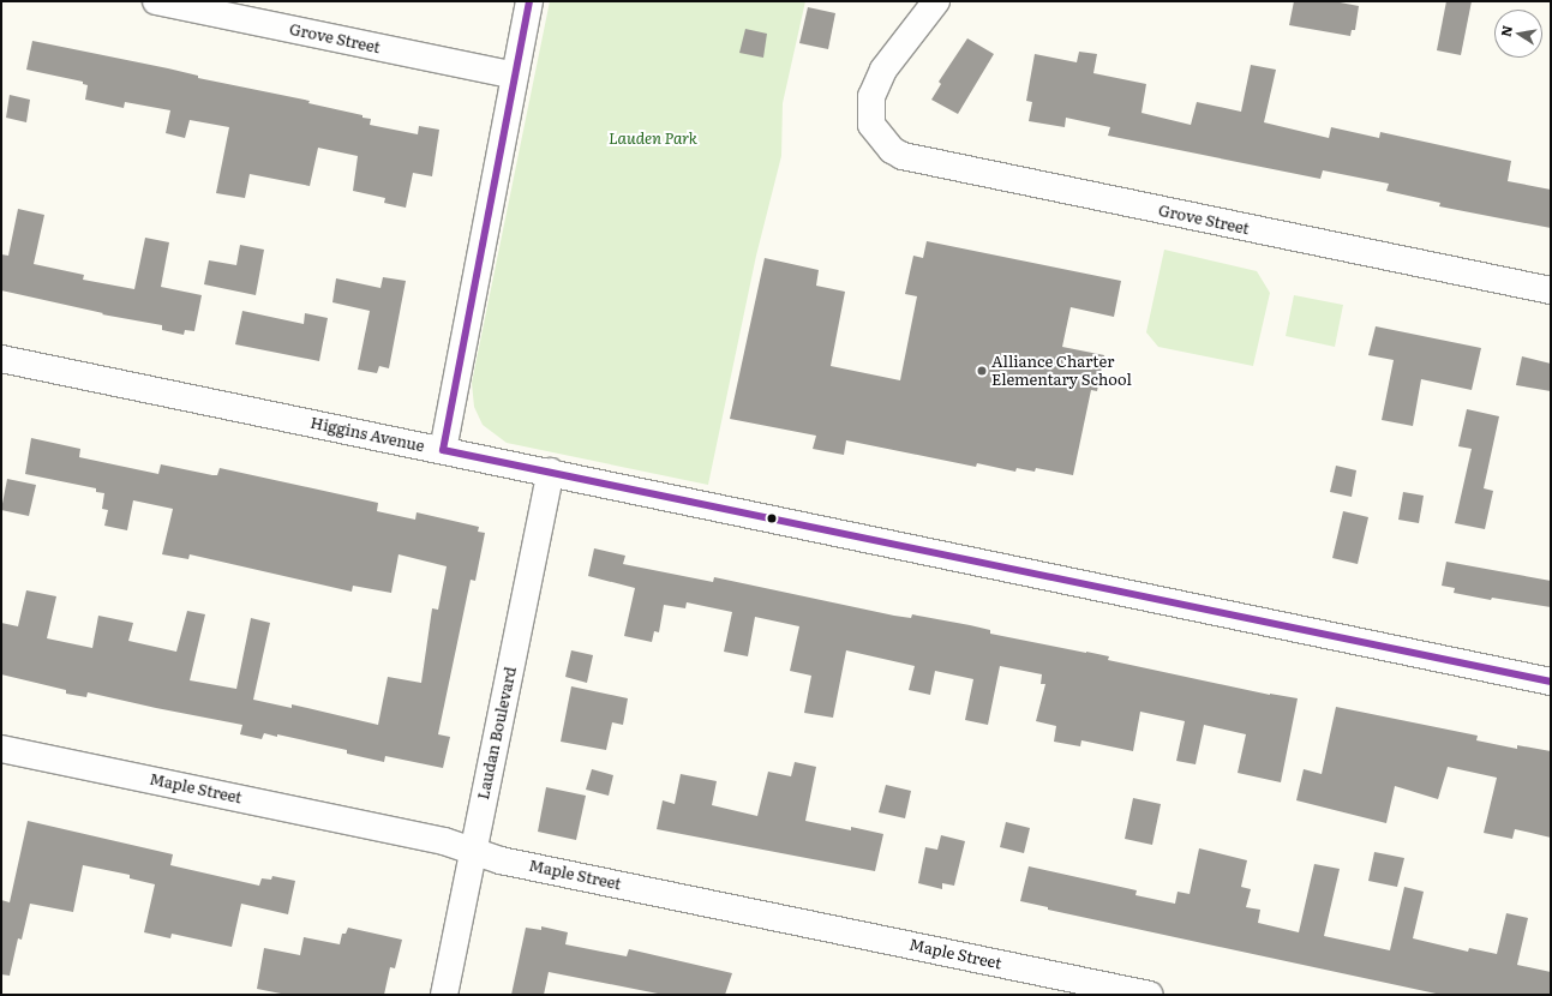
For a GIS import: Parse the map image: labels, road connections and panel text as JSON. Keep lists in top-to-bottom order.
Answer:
{
  "streets": {
    "street": [
      "Grove Street",
      "Higgins Avenue",
      "Laudan Boulevard",
      "Maple Street"
    ]
  },
  "crossings": [
    ["Higgins Avenue", "Laudan Boulevard"],
    ["Laudan Boulevard", "Maple Street"]
  ],
  "parks": ["Lauden Park"],
  "places": ["Alliance Charter Elementary School"],
  "north": "left"
}
